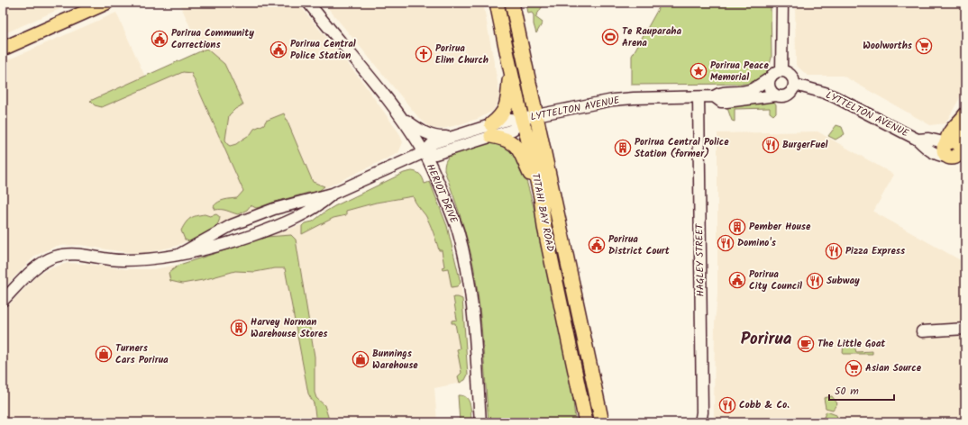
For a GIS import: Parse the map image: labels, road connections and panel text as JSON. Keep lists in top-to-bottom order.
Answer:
{
  "streets": {
    "main road": ["TITAHI BAY ROAD"],
    "street": ["LYTTELTON AVENUE", "HERIOT DRIVE", "HAGLEY STREET"]
  },
  "crossings": [
    ["LYTTELTON AVENUE", "HERIOT DRIVE"],
    ["LYTTELTON AVENUE", "TITAHI BAY ROAD"],
    ["LYTTELTON AVENUE", "HAGLEY STREET"]
  ],
  "districts": ["Porirua"],
  "places": {
    "sports": ["Te Rauparaha Arena"],
    "public building": [
      "Porirua Community Corrections",
      "Porirua Central Police Station",
      "Porirua District Court",
      "Porirua City Council"
    ],
    "supermarket": ["Woolworths", "Asian Source"],
    "church": ["Porirua Elim Church"],
    "place": ["Porirua Peace Memorial"],
    "restaurant": [
      "BurgerFuel",
      "Domino's",
      "Pizza Express",
      "Subway",
      "Cobb & Co."
    ],
    "building": ["Porirua Central Police Station (former)", "Pember House", "Harvey Norman Warehouse Stores"],
    "cafe": ["The Little Goat"],
    "shop": ["Turners Cars Porirua", "Bunnings Warehouse"]
  },
  "scale_bar": "50 m"
}
